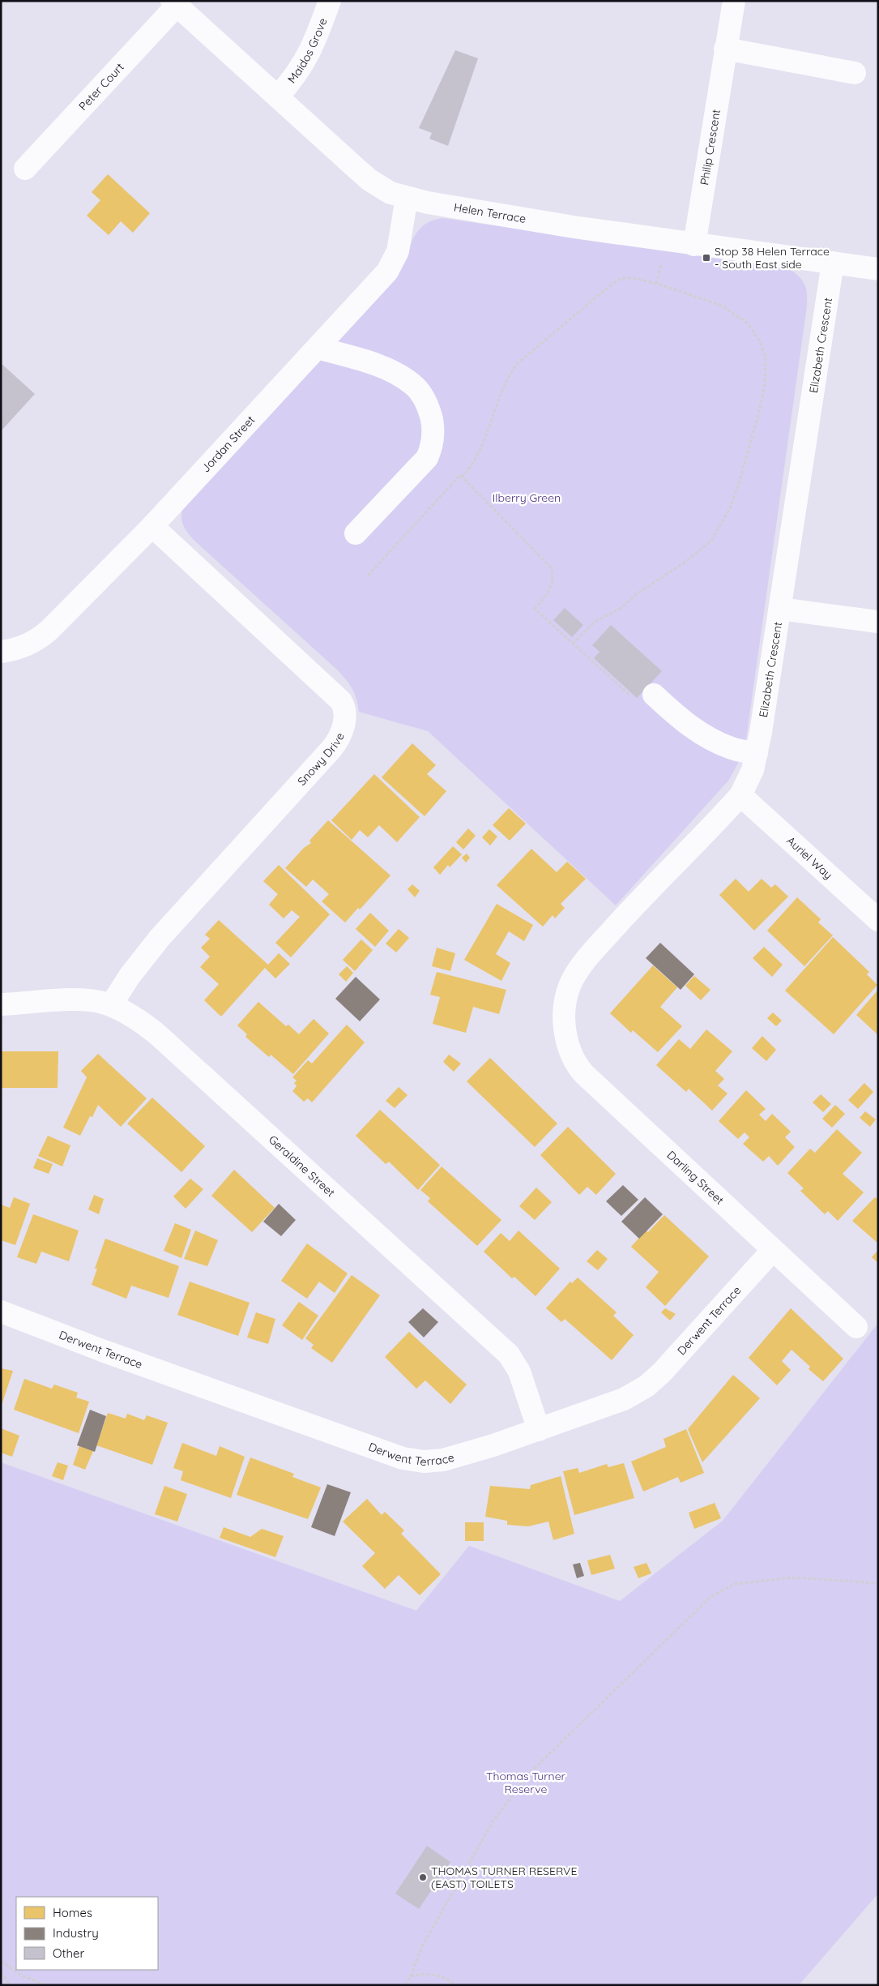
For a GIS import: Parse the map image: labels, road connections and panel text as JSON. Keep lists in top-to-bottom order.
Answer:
{
  "streets": {
    "street": [
      "Maidos Grove",
      "Peter Court",
      "Philip Crescent",
      "Helen Terrace",
      "Elizabeth Crescent",
      "Jordan Street",
      "Snowy Drive",
      "Auriel Way",
      "Geraldine Street",
      "Darling Street",
      "Derwent Terrace"
    ]
  },
  "crossings": [
    ["Maidos Grove", "Helen Terrace"],
    ["Peter Court", "Helen Terrace"],
    ["Philip Crescent", "Helen Terrace"],
    ["Helen Terrace", "Elizabeth Crescent"],
    ["Helen Terrace", "Jordan Street"],
    ["Elizabeth Crescent", "Auriel Way"],
    ["Elizabeth Crescent", "Darling Street"],
    ["Jordan Street", "Snowy Drive"],
    ["Snowy Drive", "Geraldine Street"],
    ["Geraldine Street", "Derwent Terrace"],
    ["Darling Street", "Derwent Terrace"]
  ],
  "parks": ["Ilberry Green", "Thomas Turner Reserve"],
  "places": {
    "transit": ["Stop 38 Helen Terrace - South East side"],
    "other": ["THOMAS TURNER RESERVE (EAST) TOILETS"]
  },
  "legend": ["Homes", "Industry", "Other"]
}
